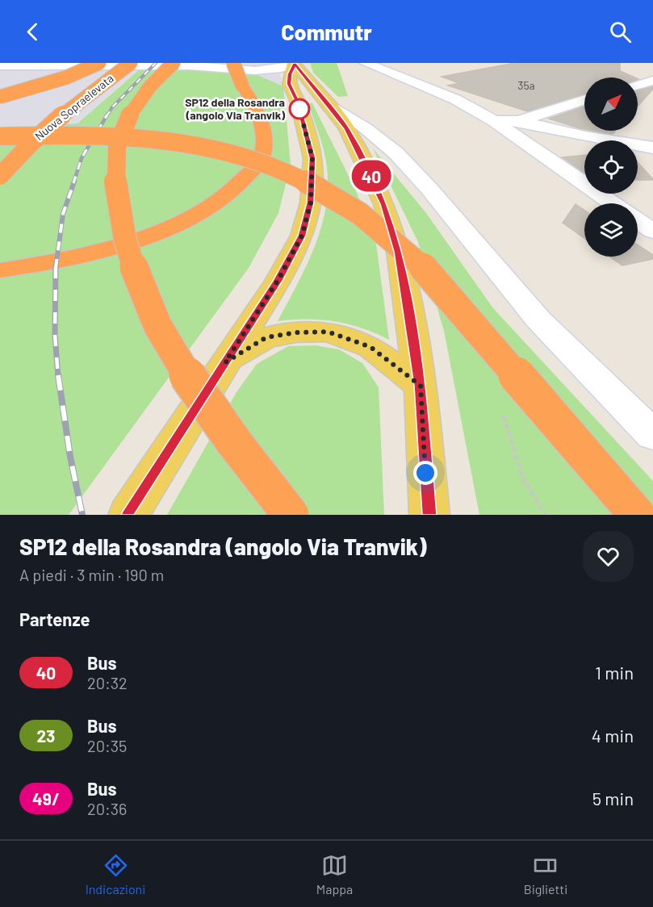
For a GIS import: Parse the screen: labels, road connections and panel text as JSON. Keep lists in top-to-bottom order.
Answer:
{
  "streets": {
    "highway": ["Nuova Sopraelevata"]
  },
  "places": ["SP12 della Rosandra (angolo Via Tranvik)"],
  "lines": ["bus line 40"],
  "house_numbers": ["35a"],
  "north": "top right",
  "page": {
    "header": "Commutr",
    "on_map": "40",
    "heading": [
      ["SP12 della Rosandra (angolo Via Tranvik)", "A piedi · 3 min · 190 m"],
      "Partenze"
    ],
    "list": [
      {
        "mark": "40",
        "name": "Bus",
        "note": "20:32",
        "value": "1 min"
      },
      {
        "mark": "23",
        "name": "Bus",
        "note": "20:35",
        "value": "4 min"
      },
      {
        "mark": "49/",
        "name": "Bus",
        "note": "20:36",
        "value": "5 min"
      }
    ],
    "tabs": ["Indicazioni", "Mappa", "Biglietti"]
  }
}
